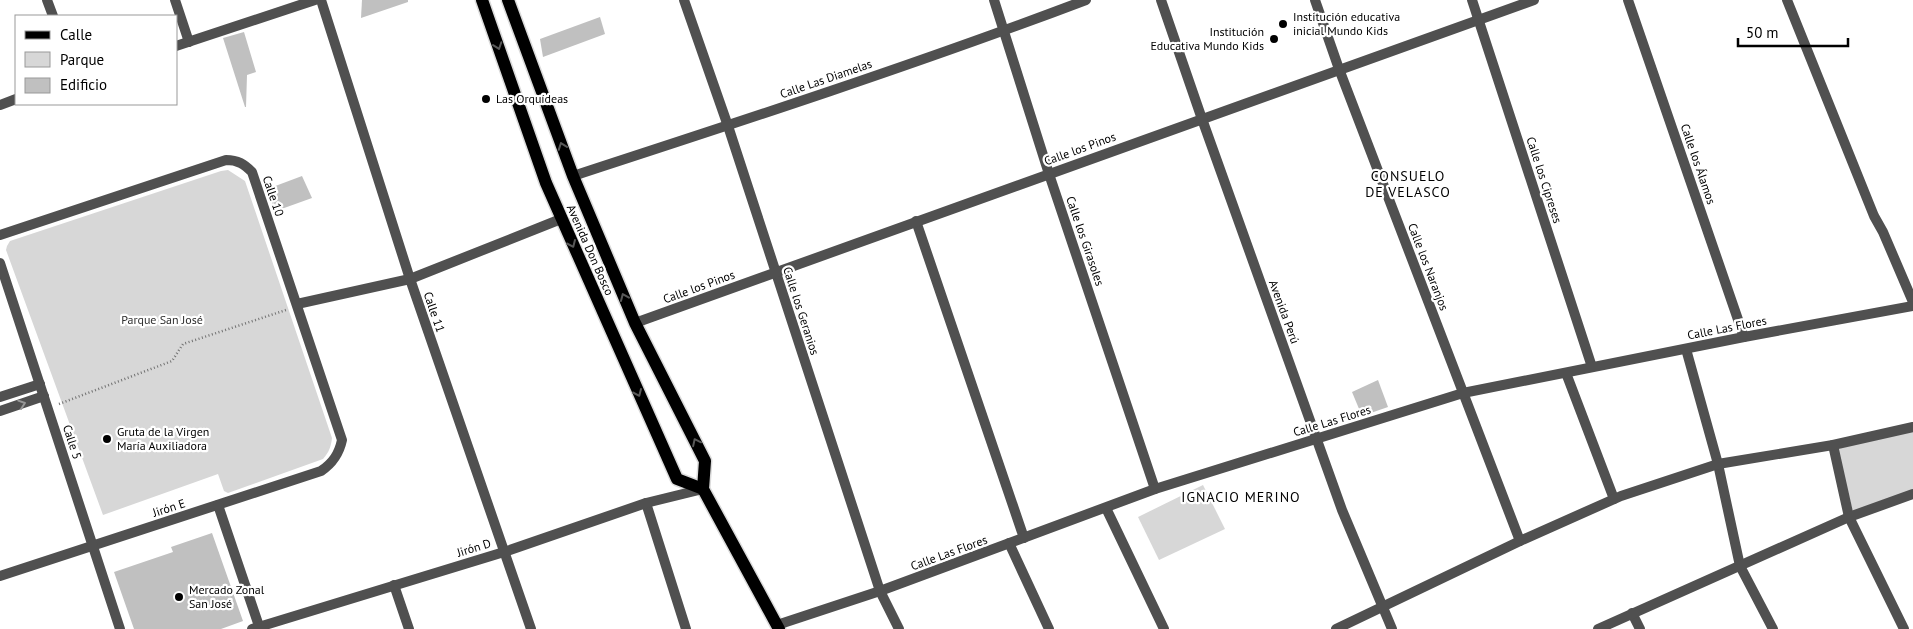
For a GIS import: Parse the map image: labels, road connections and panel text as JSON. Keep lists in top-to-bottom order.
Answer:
{
  "streets": {
    "main road": ["Avenida Don Bosco"],
    "street": [
      "Calle Las Diamelas",
      "Calle los Pinos",
      "Calle los Álamos",
      "Calle los Cipreses",
      "Calle 10",
      "Calle los Girasoles",
      "Calle los Naranjos",
      "Calle los Geranios",
      "Calle 11",
      "Avenida Perú",
      "Calle Las Flores",
      "Calle 5",
      "Jirón E",
      "Jirón D"
    ]
  },
  "crossings": [
    ["Calle Las Diamelas", "Calle los Girasoles"],
    ["Calle Las Diamelas", "Avenida Don Bosco"],
    ["Calle Las Diamelas", "Calle los Geranios"],
    ["Calle los Pinos", "Calle los Cipreses"],
    ["Calle los Pinos", "Calle los Girasoles"],
    ["Calle los Pinos", "Avenida Don Bosco"],
    ["Calle los Pinos", "Calle los Naranjos"],
    ["Calle los Pinos", "Calle los Geranios"],
    ["Calle los Pinos", "Avenida Perú"],
    ["Calle los Álamos", "Calle Las Flores"],
    ["Calle los Cipreses", "Calle Las Flores"],
    ["Calle 10", "Jirón E"],
    ["Calle los Girasoles", "Calle Las Flores"],
    ["Avenida Don Bosco", "Jirón D"],
    ["Calle los Naranjos", "Calle Las Flores"],
    ["Calle los Geranios", "Calle Las Flores"],
    ["Calle 11", "Jirón D"],
    ["Avenida Perú", "Calle Las Flores"],
    ["Calle 5", "Jirón E"]
  ],
  "districts": ["CONSUELO DE VELASCO", "IGNACIO MERINO"],
  "parks": ["Parque San José"],
  "places": [
    "Institución educativa inicial Mundo Kids",
    "Institución Educativa Mundo Kids",
    "Las Orquídeas",
    "Gruta de la Virgen María Auxiliadora",
    "Mercado Zonal San José"
  ],
  "legend": ["Calle", "Parque", "Edificio"],
  "scale_bar": "50 m"
}
